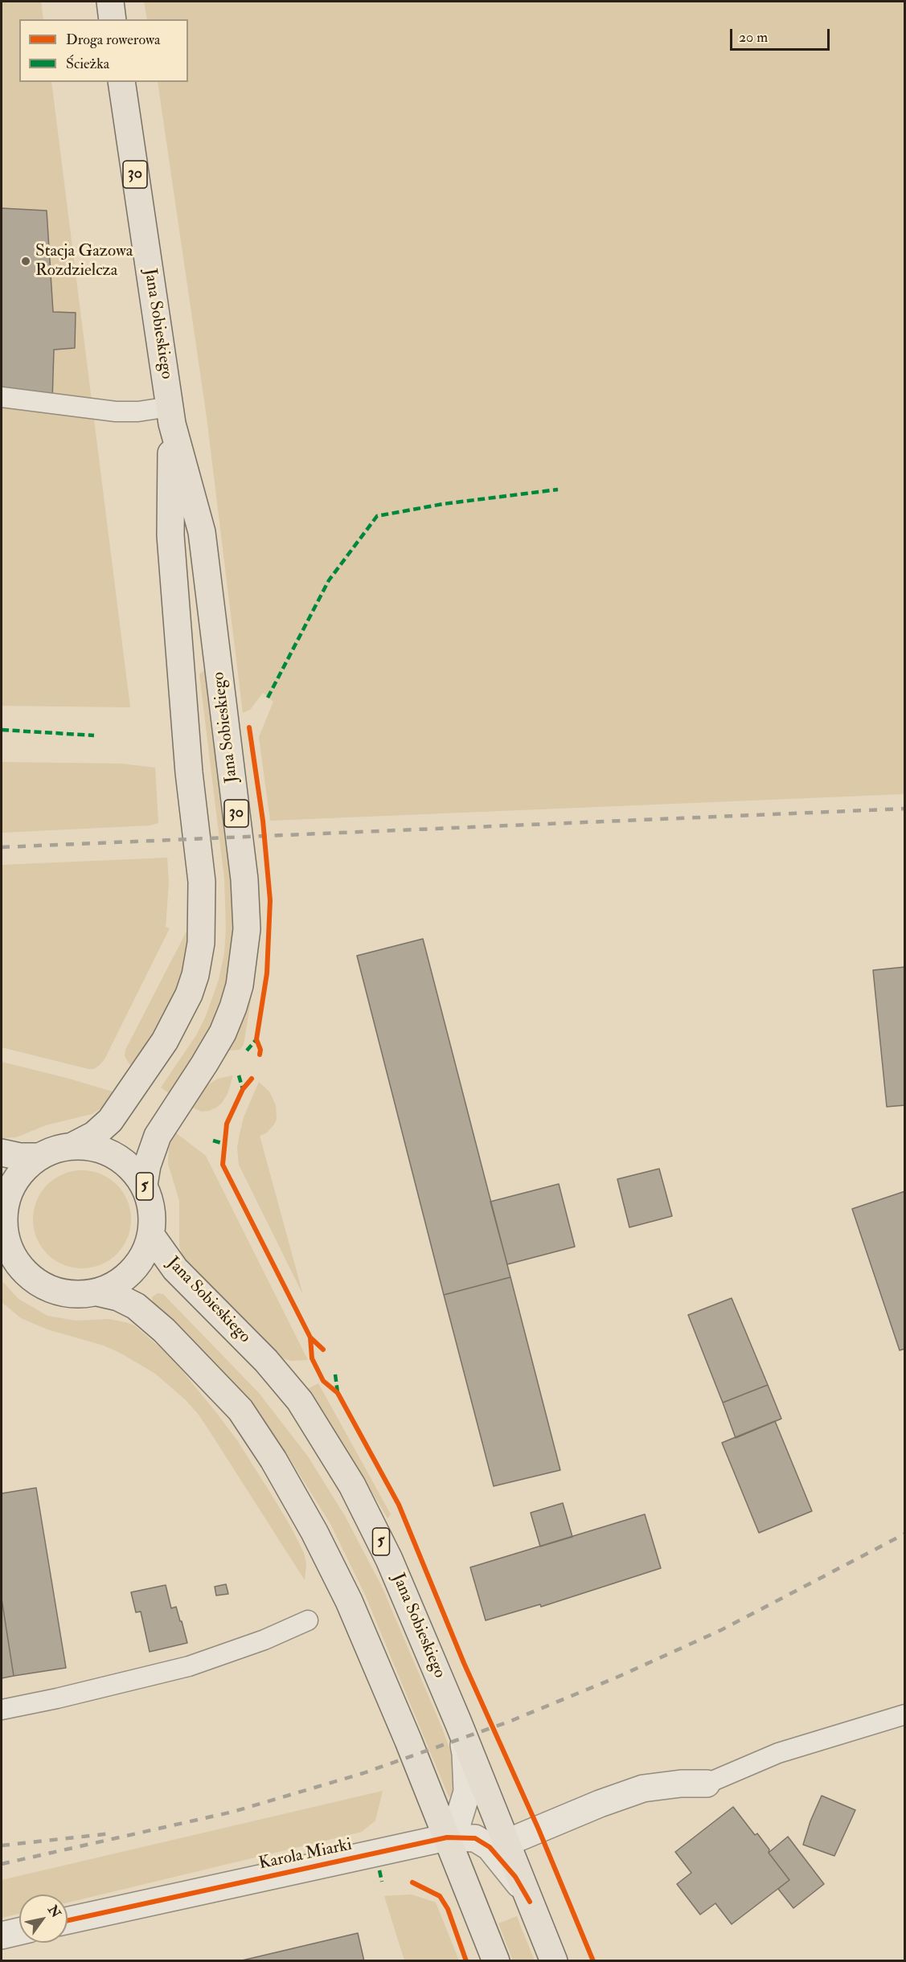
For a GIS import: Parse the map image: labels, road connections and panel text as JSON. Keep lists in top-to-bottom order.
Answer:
{
  "streets": {
    "main road": ["30", "Jana Sobieskiego", "5"],
    "street": ["Karola Miarki"]
  },
  "crossings": [
    ["Jana Sobieskiego", "5"],
    ["Jana Sobieskiego", "Karola Miarki"],
    ["5", "Karola Miarki"]
  ],
  "places": ["Stacja Gazowa Rozdzielcza"],
  "legend": ["Droga rowerowa", "Ścieżka"],
  "scale_bar": "20 m",
  "north": "top right"
}
